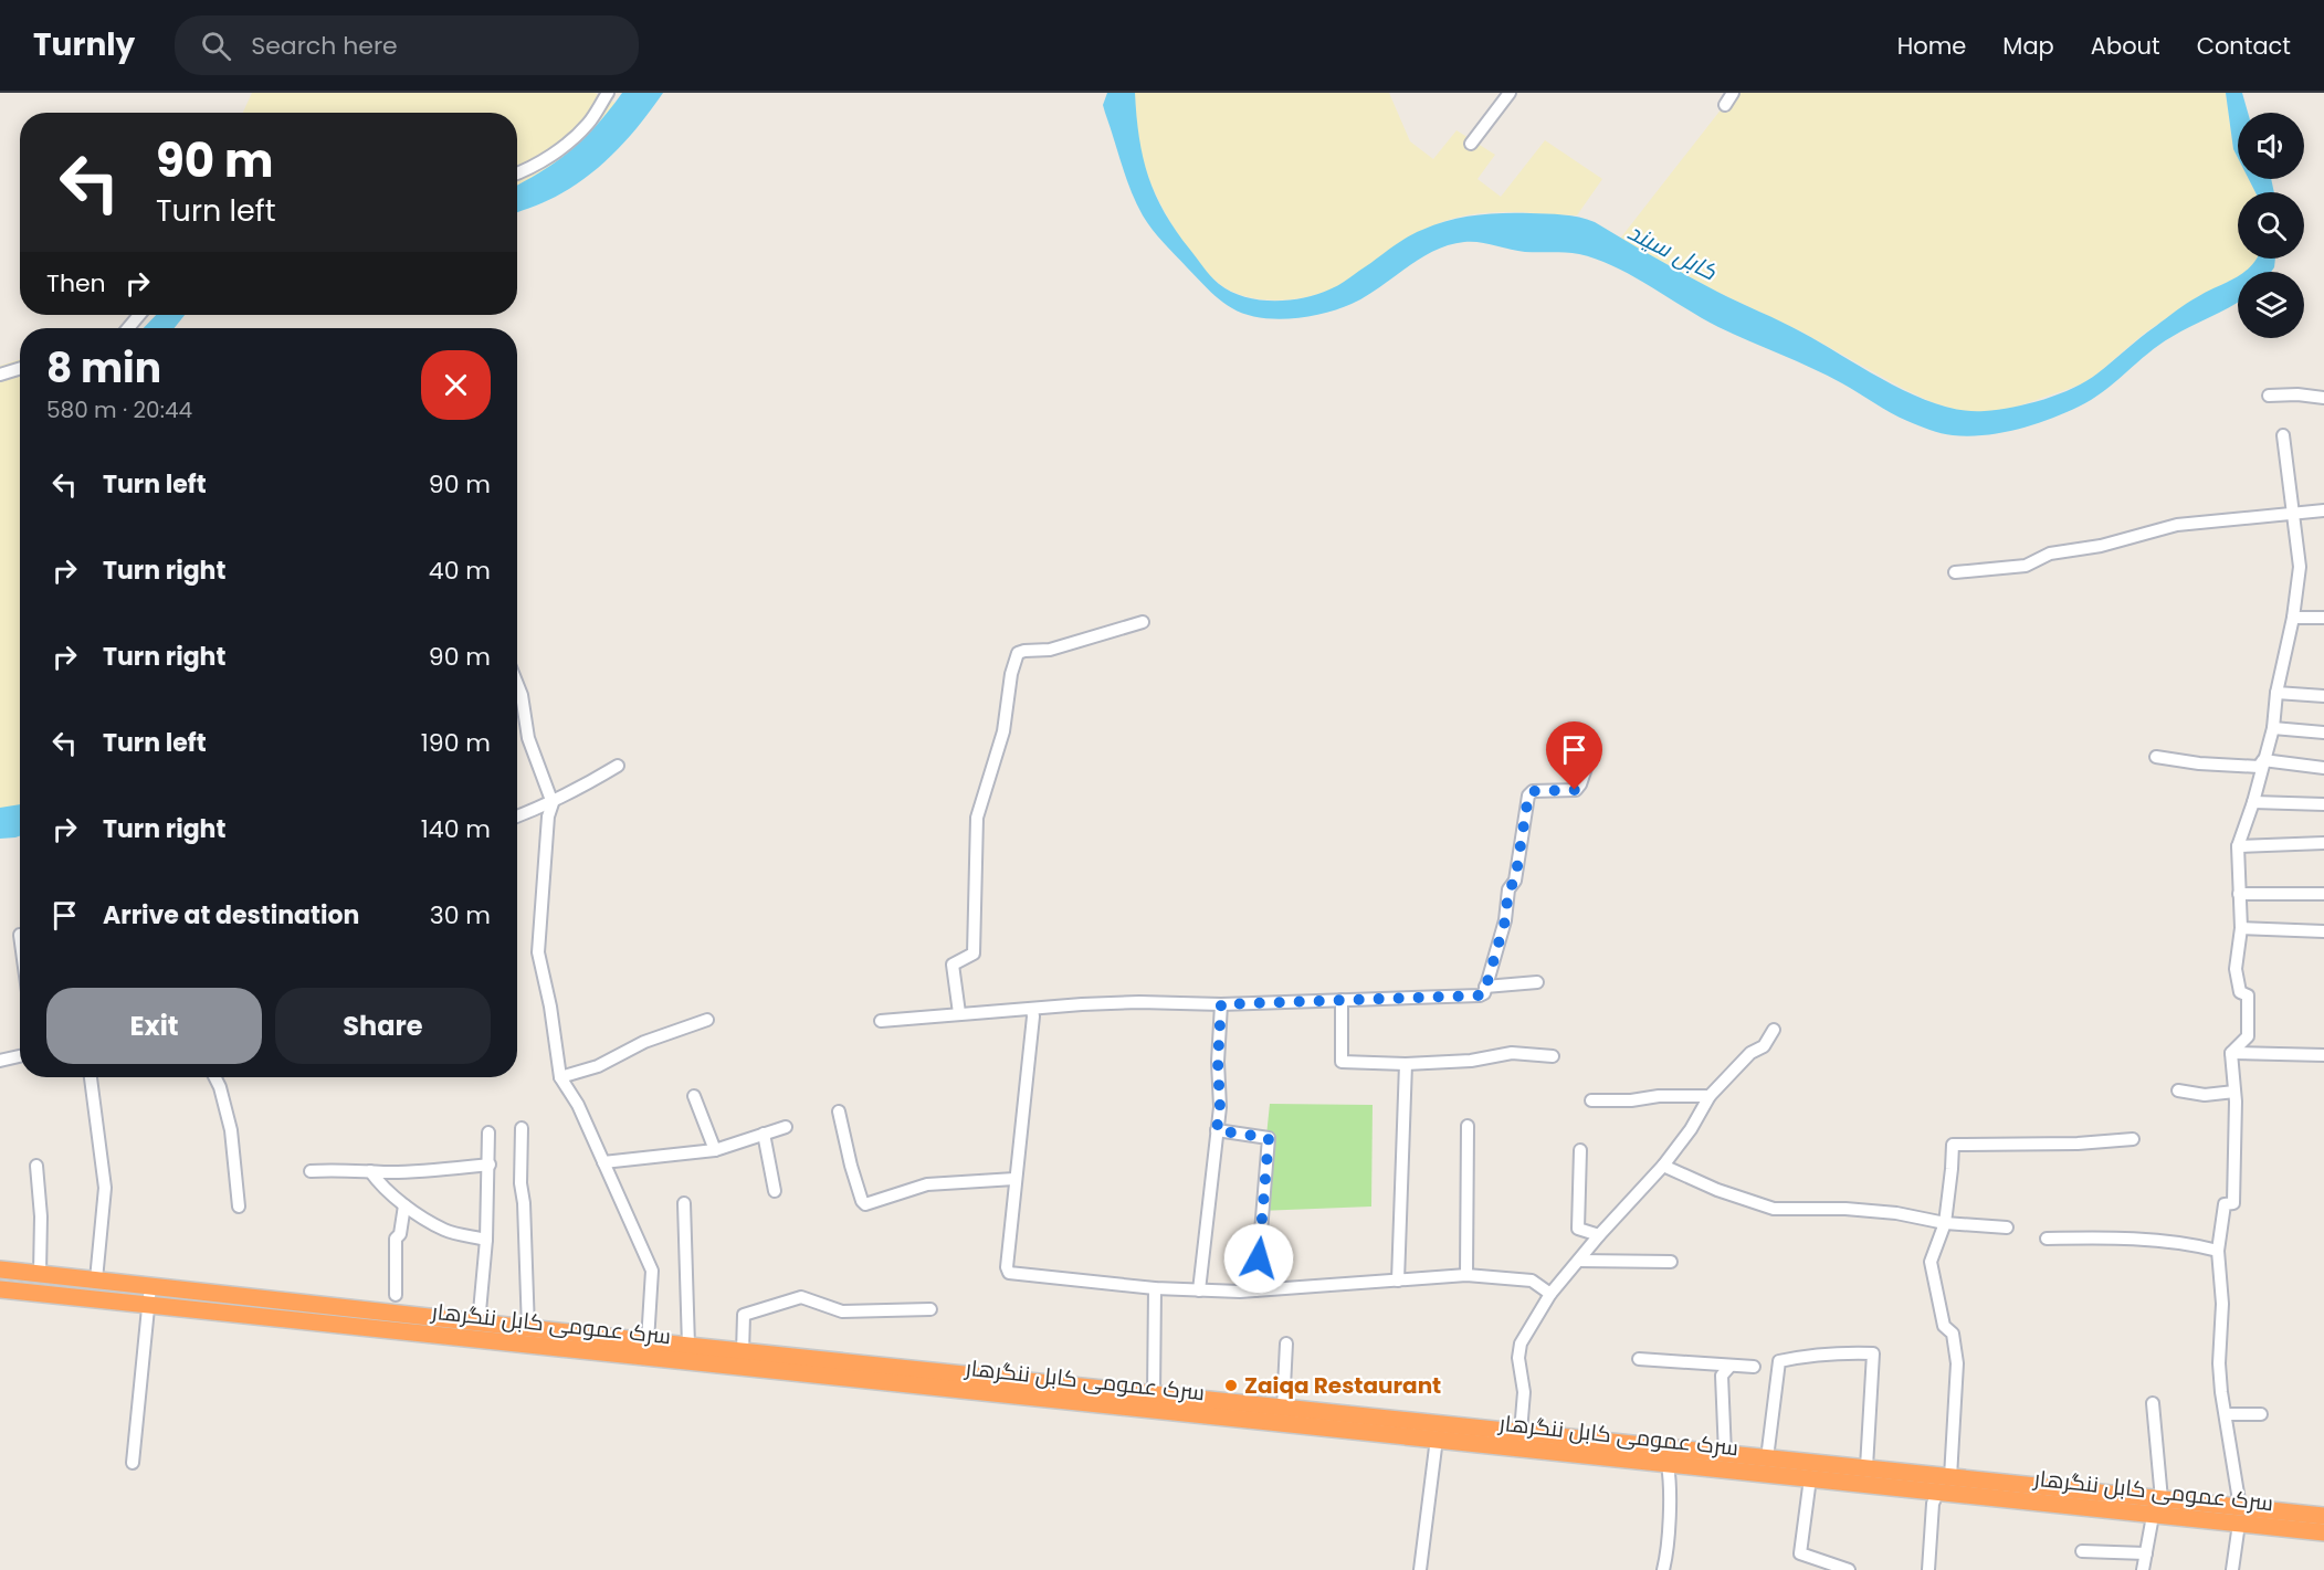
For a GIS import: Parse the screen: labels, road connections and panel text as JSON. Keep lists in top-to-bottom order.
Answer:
{
  "streets": {
    "highway": ["سرک عمومی کابل ننگرهار"]
  },
  "water": ["کابل سيند"],
  "places": ["Zaiqa Restaurant"],
  "page": {
    "header": "Turnly",
    "search": "Search here",
    "nav": [
      "Home",
      "Map",
      "About",
      "Contact"
    ],
    "turn": ["90 m", "Turn left"],
    "then": "Then",
    "heading": ["8 min", "580 m · 20:44"],
    "list": [
      {
        "name": "Turn left",
        "value": "90 m"
      },
      {
        "name": "Turn right",
        "value": "40 m"
      },
      {
        "name": "Turn right",
        "value": "90 m"
      },
      {
        "name": "Turn left",
        "value": "190 m"
      },
      {
        "name": "Turn right",
        "value": "140 m"
      },
      {
        "name": "Arrive at destination",
        "value": "30 m"
      }
    ],
    "buttons": ["Exit", "Share"]
  }
}
